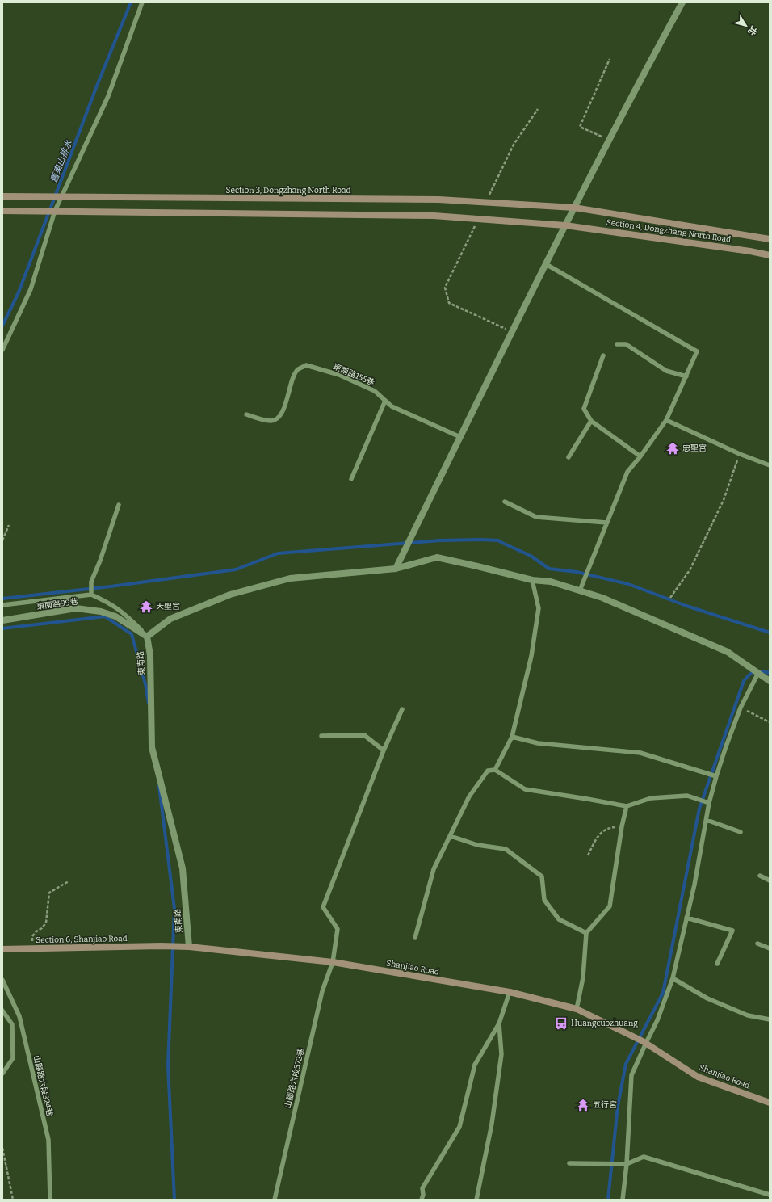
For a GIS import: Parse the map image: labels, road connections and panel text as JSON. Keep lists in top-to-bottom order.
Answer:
{
  "streets": {
    "street": [
      "Section 3, Dongzhang North Road",
      "Section 4, Dongzhang North Road",
      "東南路99巷",
      "東南路",
      "Section 6, Shanjiao Road",
      "Shanjiao Road"
    ],
    "lane": ["東南路155巷", "山腳路六段372巷", "山腳路六段324巷"]
  },
  "crossings": [
    ["Section 3, Dongzhang North Road", "Section 4, Dongzhang North Road"],
    ["東南路99巷", "東南路"],
    ["東南路", "Section 6, Shanjiao Road"],
    ["東南路", "Shanjiao Road"],
    ["Section 6, Shanjiao Road", "Shanjiao Road"],
    ["Shanjiao Road", "山腳路六段372巷"]
  ],
  "water": ["舊東山排水"],
  "places": {
    "temple": ["忠聖宮", "天聖宮", "五行宮"],
    "bus stop": ["Huangcuozhuang"]
  },
  "north": "bottom right"
}
